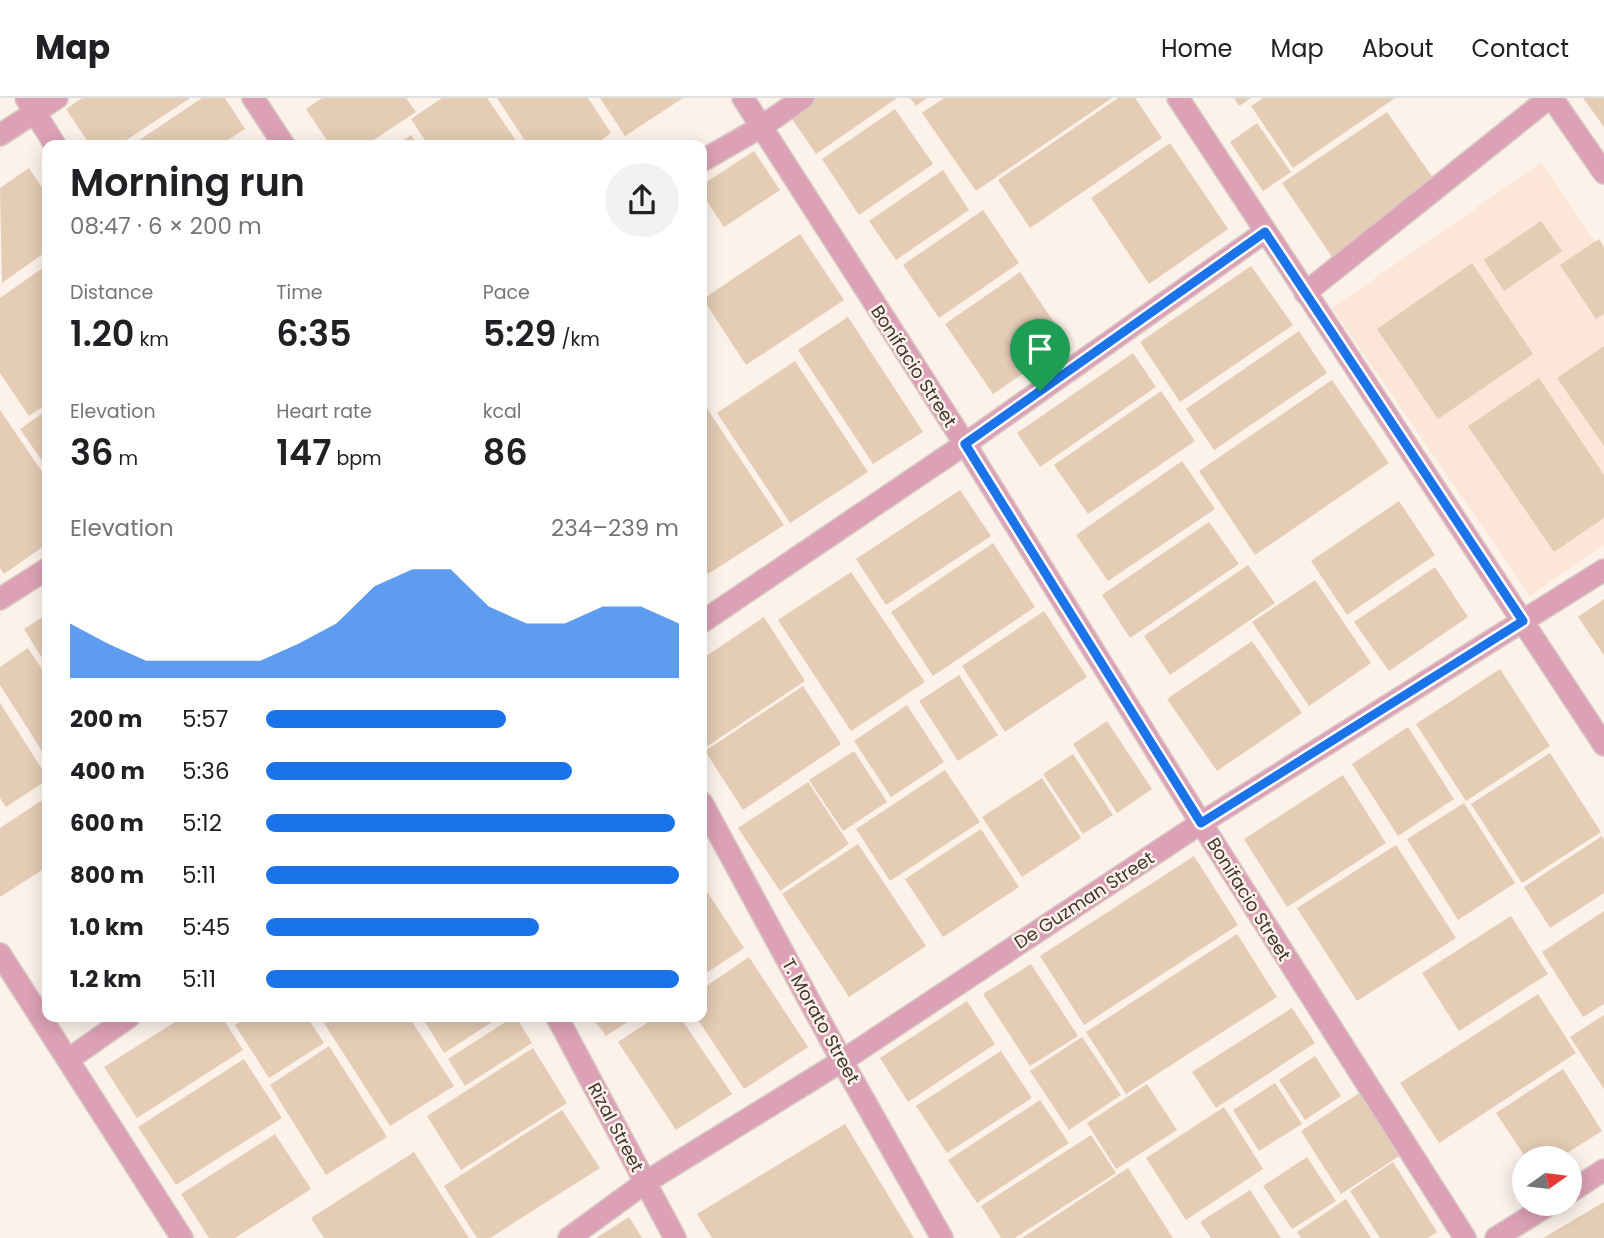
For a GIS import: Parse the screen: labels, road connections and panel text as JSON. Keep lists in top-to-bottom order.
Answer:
{
  "streets": {
    "street": [
      "Bonifacio Street",
      "De Guzman Street",
      "T. Morato Street",
      "Rizal Street"
    ]
  },
  "crossings": [
    ["Bonifacio Street", "De Guzman Street"],
    ["De Guzman Street", "T. Morato Street"],
    ["De Guzman Street", "Rizal Street"]
  ],
  "north": "right",
  "page": {
    "header": "Map",
    "nav": [
      "Home",
      "Map",
      "About",
      "Contact"
    ],
    "heading": ["Morning run", "08:47 · 6 × 200 m"],
    "stats": [
      ["Distance", "1.20 km"],
      ["Time", "6:35"],
      ["Pace", "5:29 /km"],
      ["Elevation", "36 m"],
      ["Heart rate", "147 bpm"],
      ["kcal", "86"]
    ],
    "chart": ["Elevation", "234–239 m"],
    "list": [
      {
        "name": "200 m",
        "note": "5:57"
      },
      {
        "name": "400 m",
        "note": "5:36"
      },
      {
        "name": "600 m",
        "note": "5:12"
      },
      {
        "name": "800 m",
        "note": "5:11"
      },
      {
        "name": "1.0 km",
        "note": "5:45"
      },
      {
        "name": "1.2 km",
        "note": "5:11"
      }
    ]
  }
}
